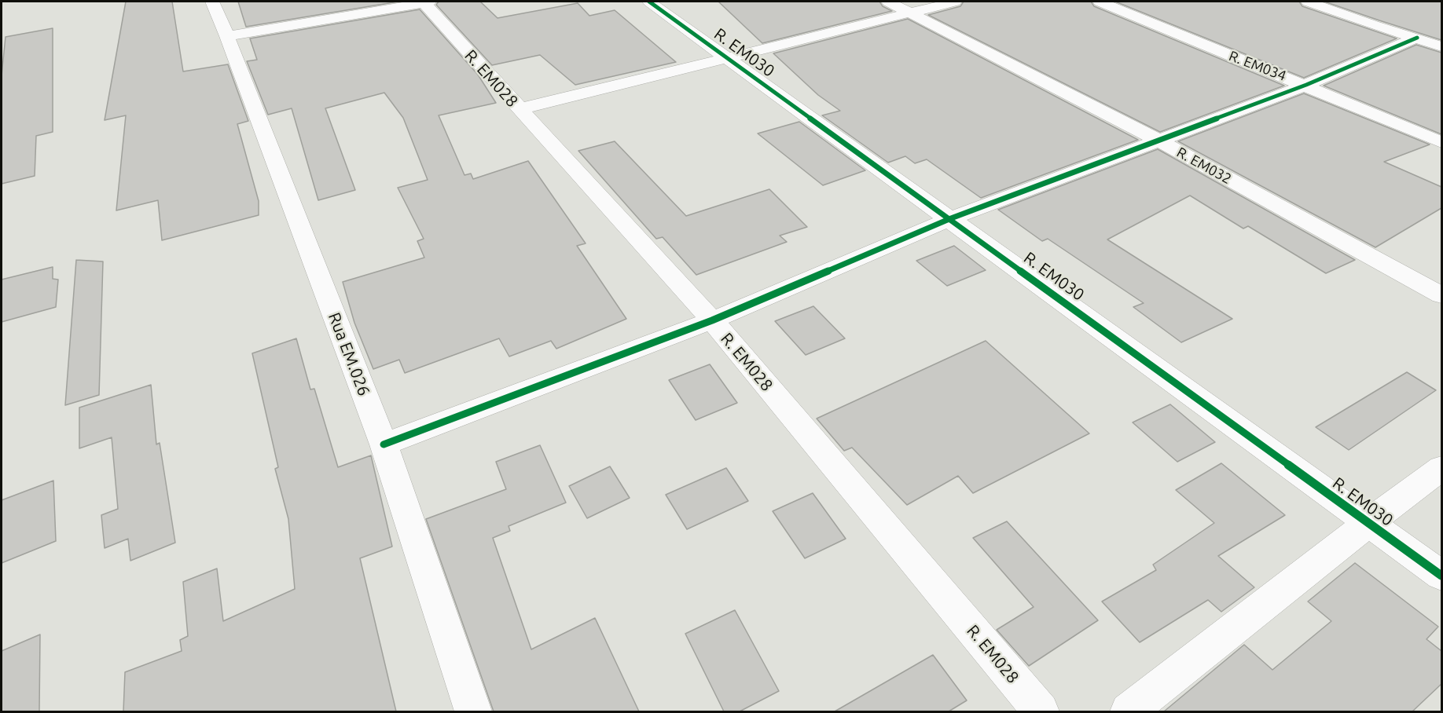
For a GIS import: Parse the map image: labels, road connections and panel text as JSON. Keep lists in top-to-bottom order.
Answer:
{
  "streets": {
    "street": [
      "R. EM030",
      "R. EM034",
      "R. EM028",
      "R. EM032",
      "Rua EM.026"
    ]
  }
}
